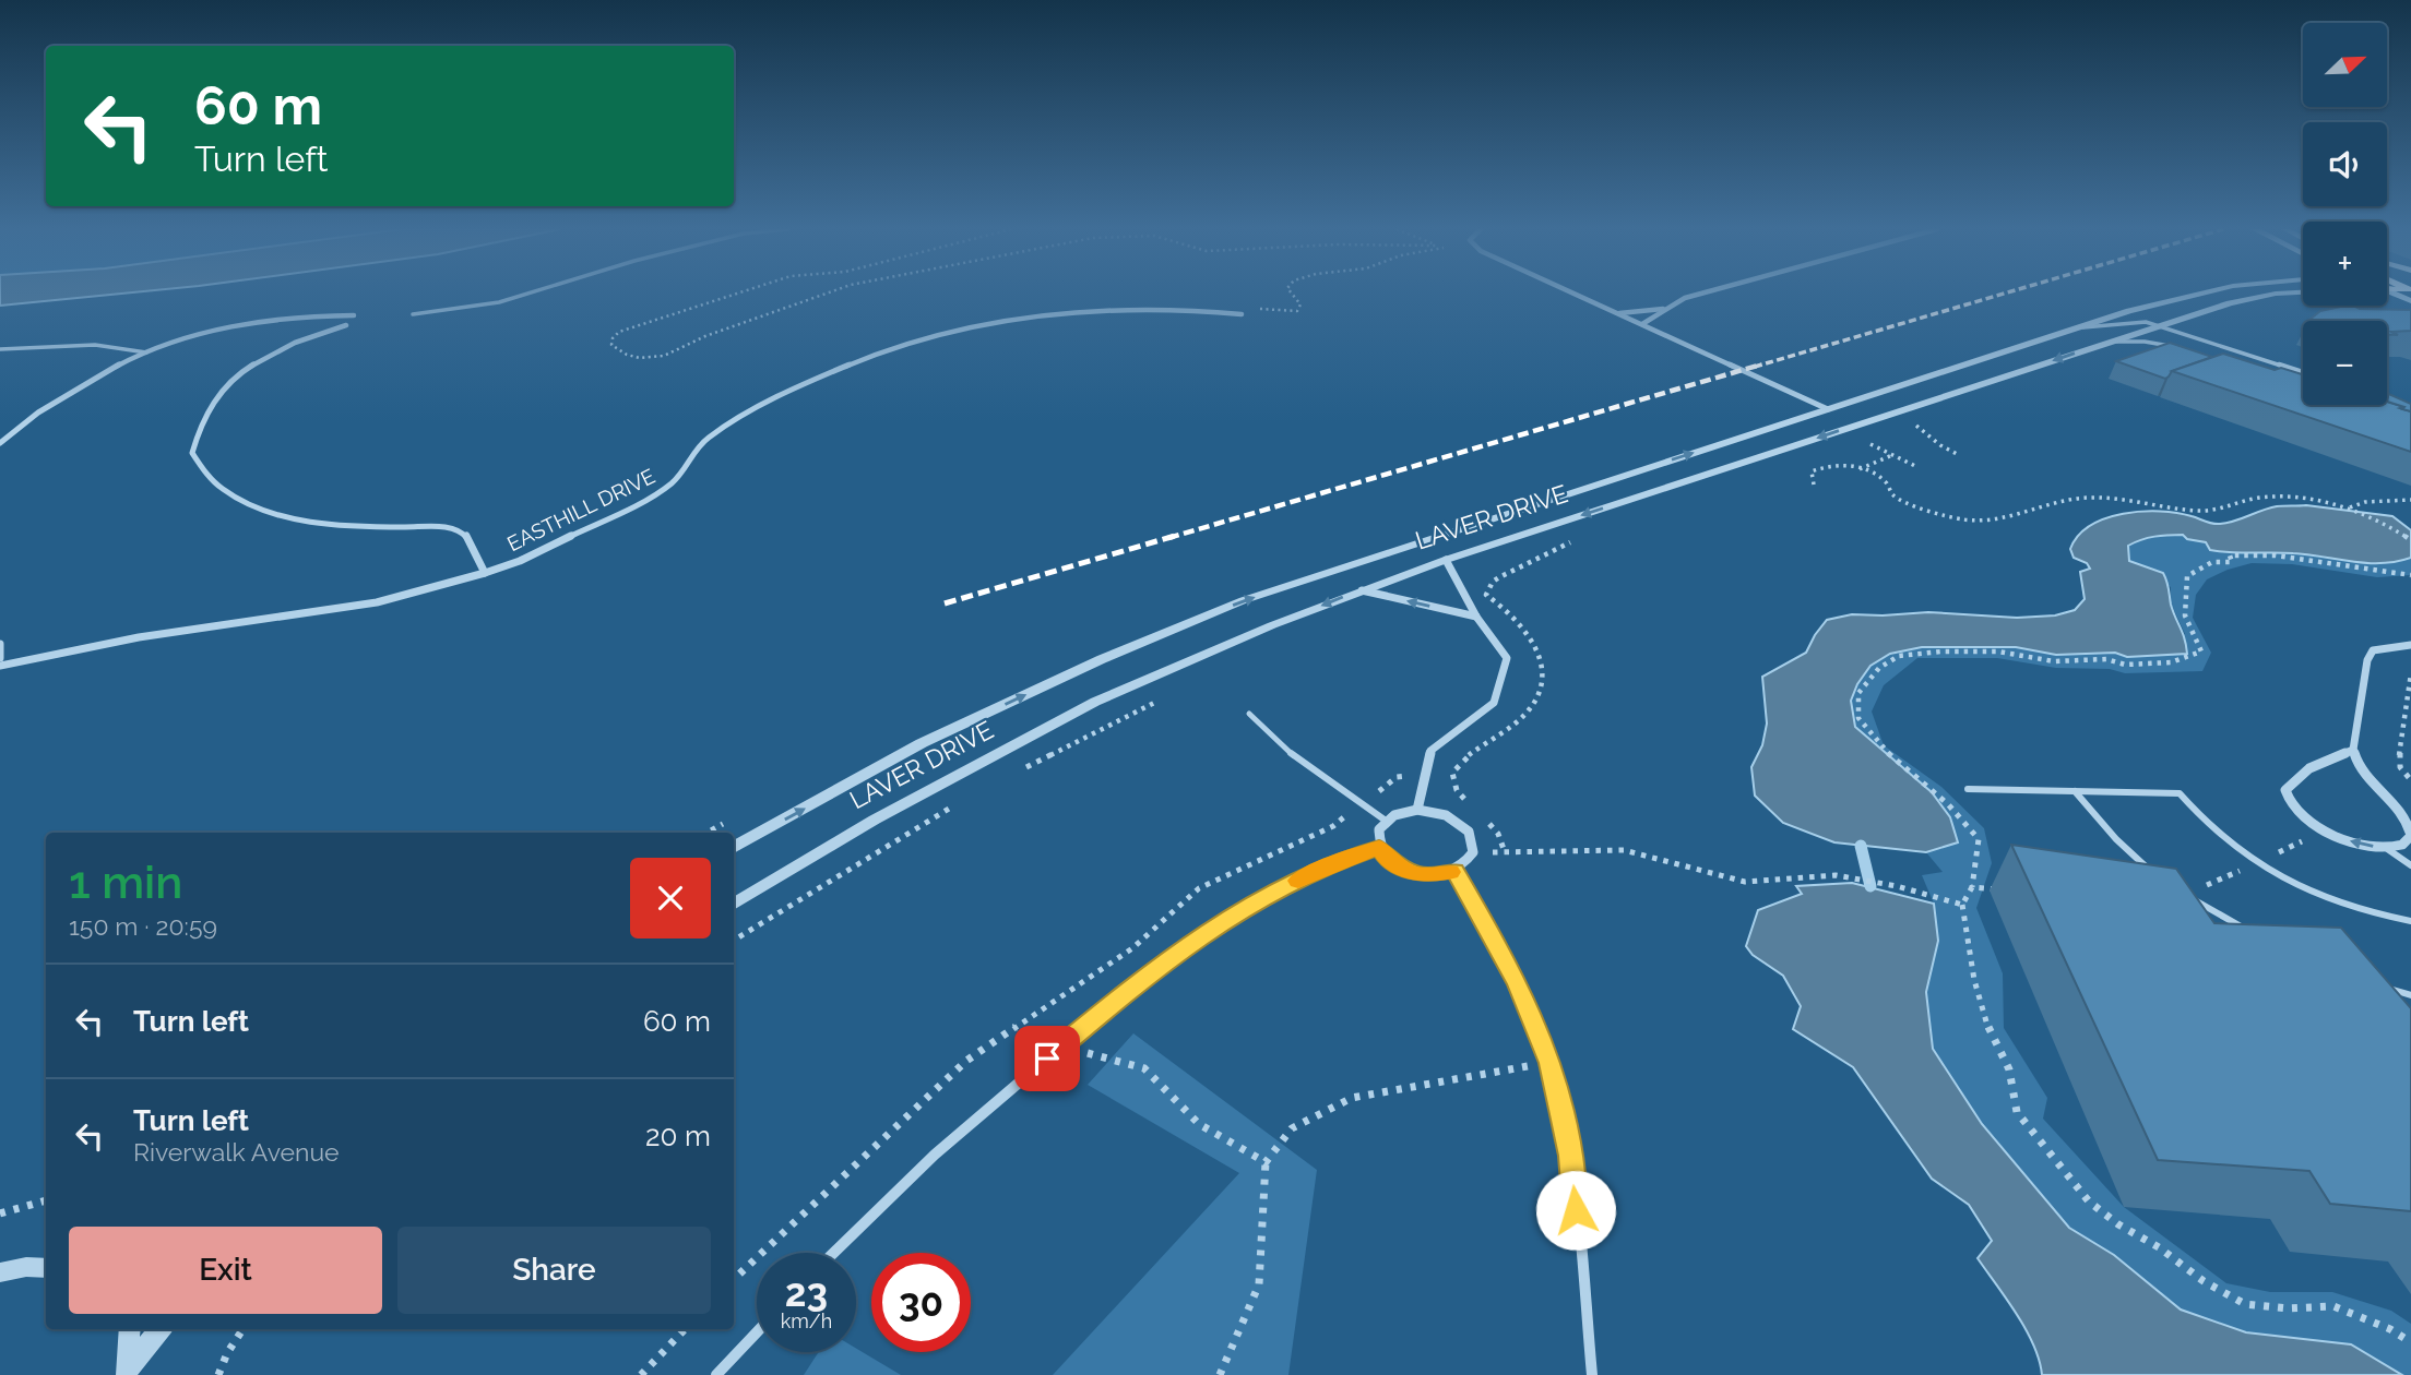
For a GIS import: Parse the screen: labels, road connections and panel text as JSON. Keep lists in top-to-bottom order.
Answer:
{
  "streets": {
    "street": ["EASTHILL DRIVE", "LAVER DRIVE"]
  },
  "north": "top right",
  "page": {
    "map_buttons": ["+", "−"],
    "turn": ["60 m", "Turn left"],
    "heading": ["1 min", "150 m · 20:59"],
    "list": [
      {
        "name": "Turn left",
        "value": "60 m"
      },
      {
        "name": "Turn left",
        "note": "Riverwalk Avenue",
        "value": "20 m"
      }
    ],
    "buttons": ["Exit", "Share"],
    "speed": "23 km/h",
    "limit": "30"
  }
}
